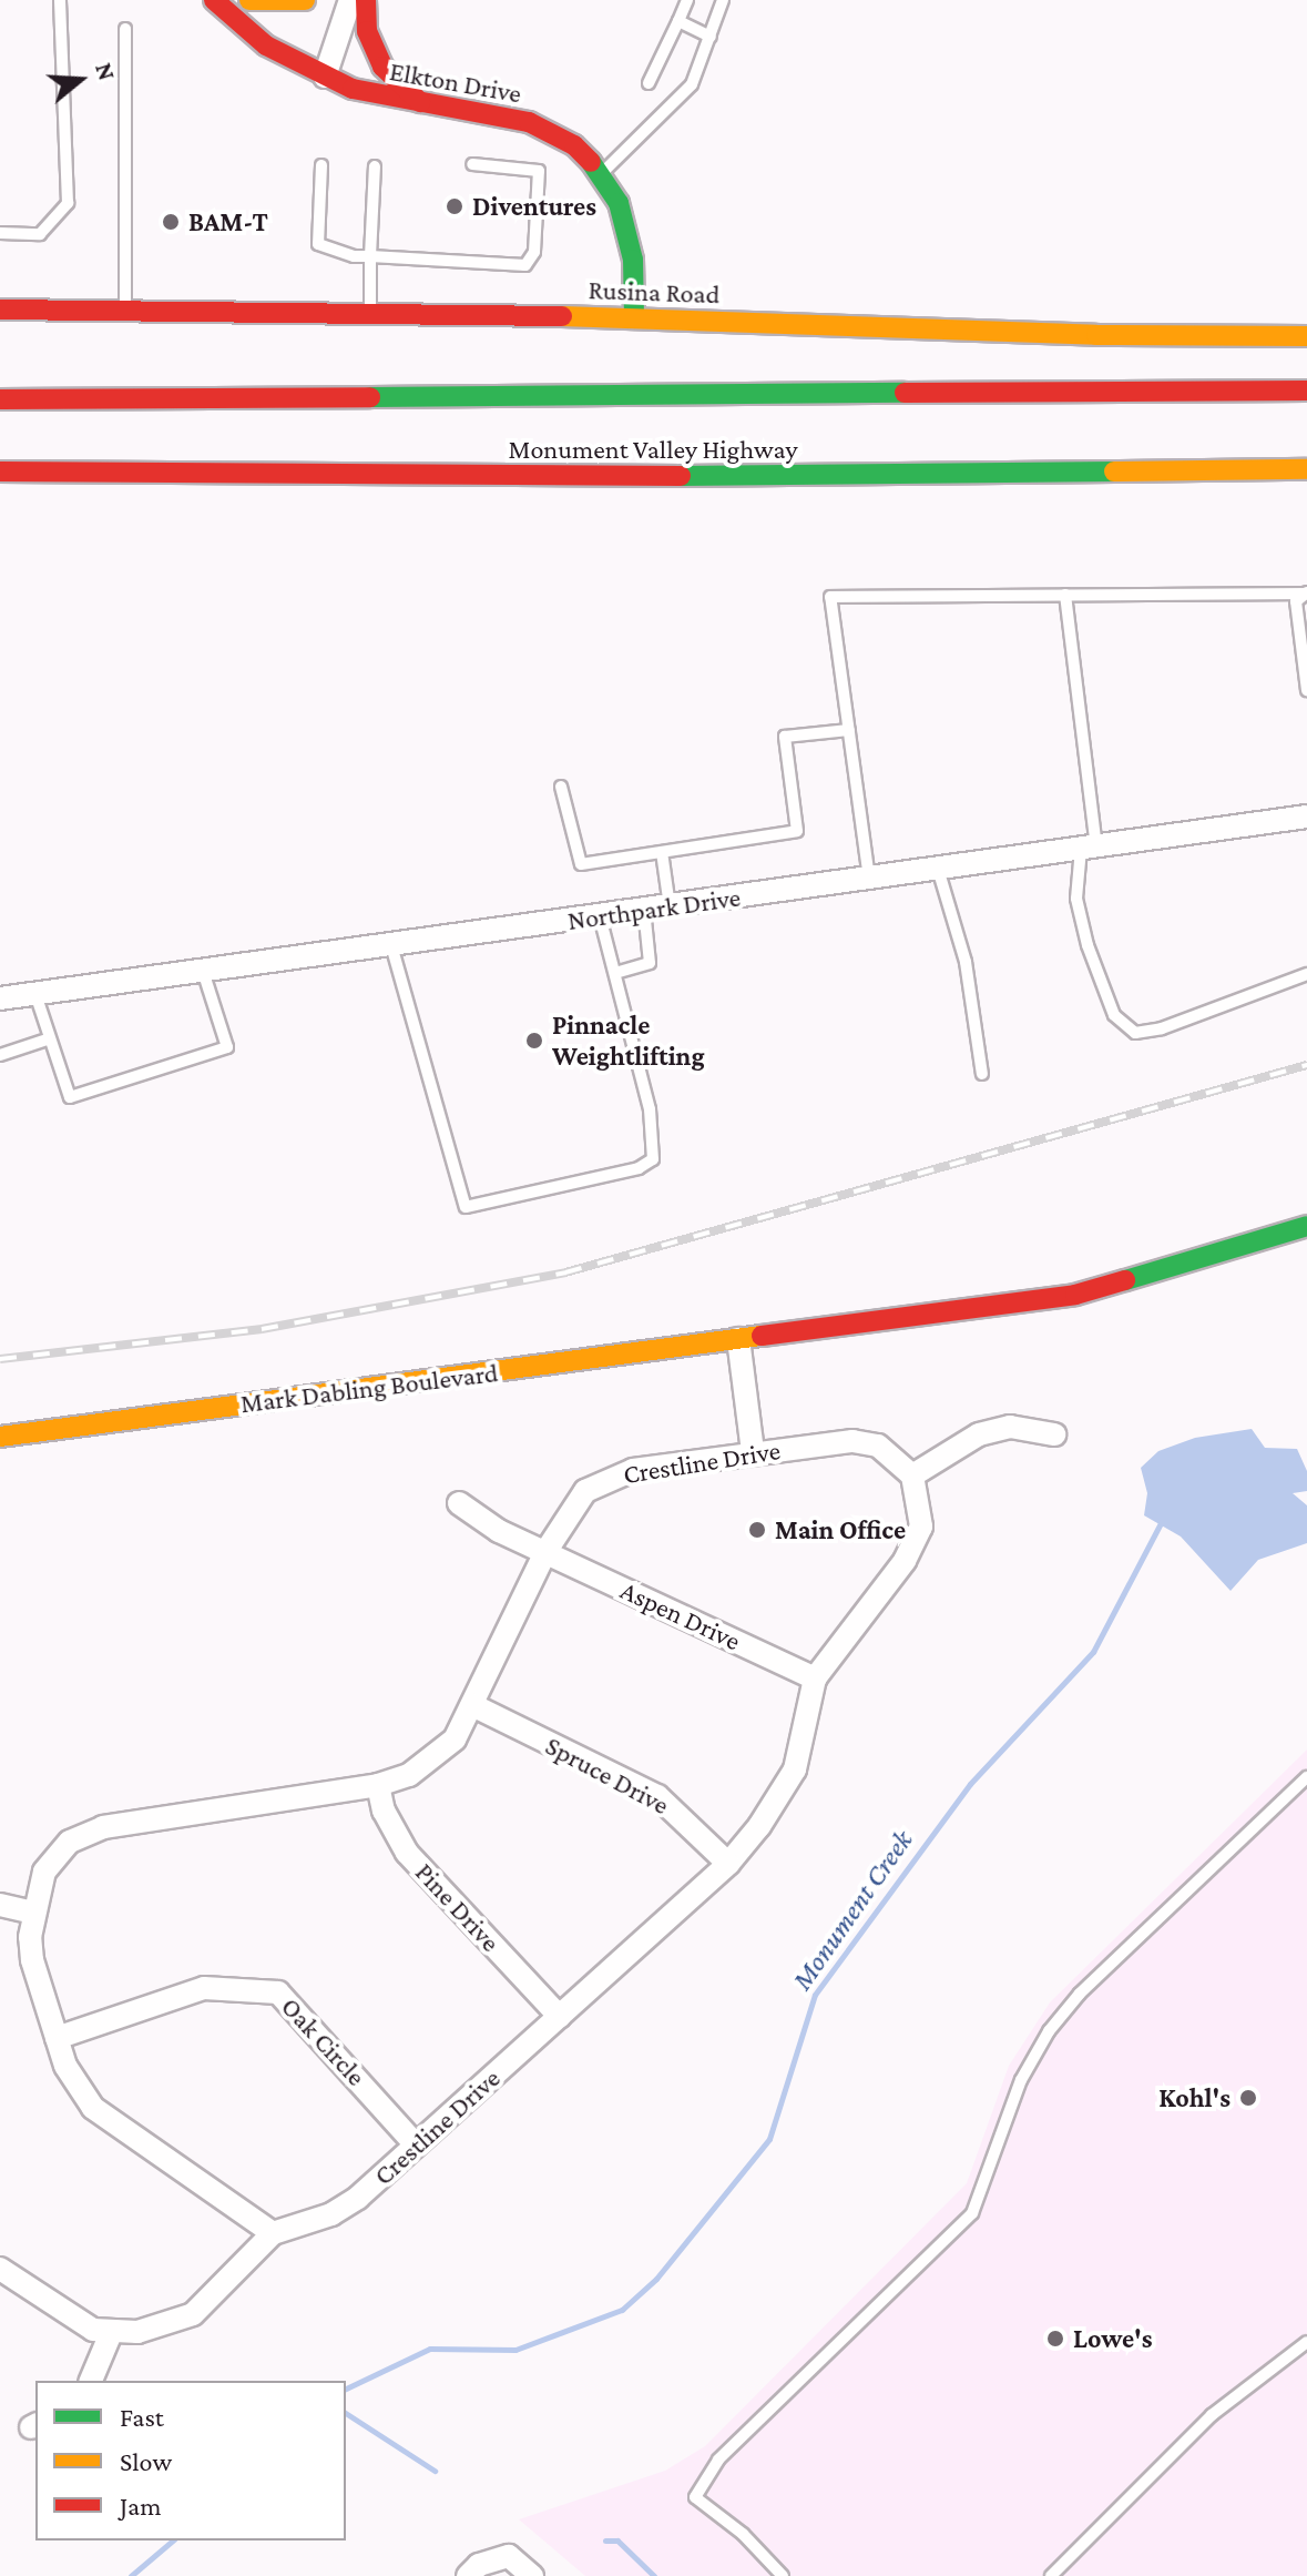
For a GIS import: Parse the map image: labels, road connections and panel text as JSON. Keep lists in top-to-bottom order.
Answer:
{
  "streets": {
    "main road": [
      "Elkton Drive",
      "Rusina Road",
      "Monument Valley Highway",
      "Mark Dabling Boulevard"
    ],
    "street": [
      "Northpark Drive",
      "Crestline Drive",
      "Aspen Drive",
      "Spruce Drive",
      "Pine Drive",
      "Oak Circle"
    ]
  },
  "crossings": [
    ["Elkton Drive", "Rusina Road"],
    ["Crestline Drive", "Aspen Drive"],
    ["Crestline Drive", "Spruce Drive"],
    ["Crestline Drive", "Pine Drive"],
    ["Crestline Drive", "Oak Circle"]
  ],
  "water": ["Monument Creek"],
  "places": [
    "Diventures",
    "BAM-T",
    "Pinnacle Weightlifting",
    "Main Office",
    "Kohl's",
    "Lowe's"
  ],
  "legend": ["Fast", "Slow", "Jam"],
  "north": "right"
}
